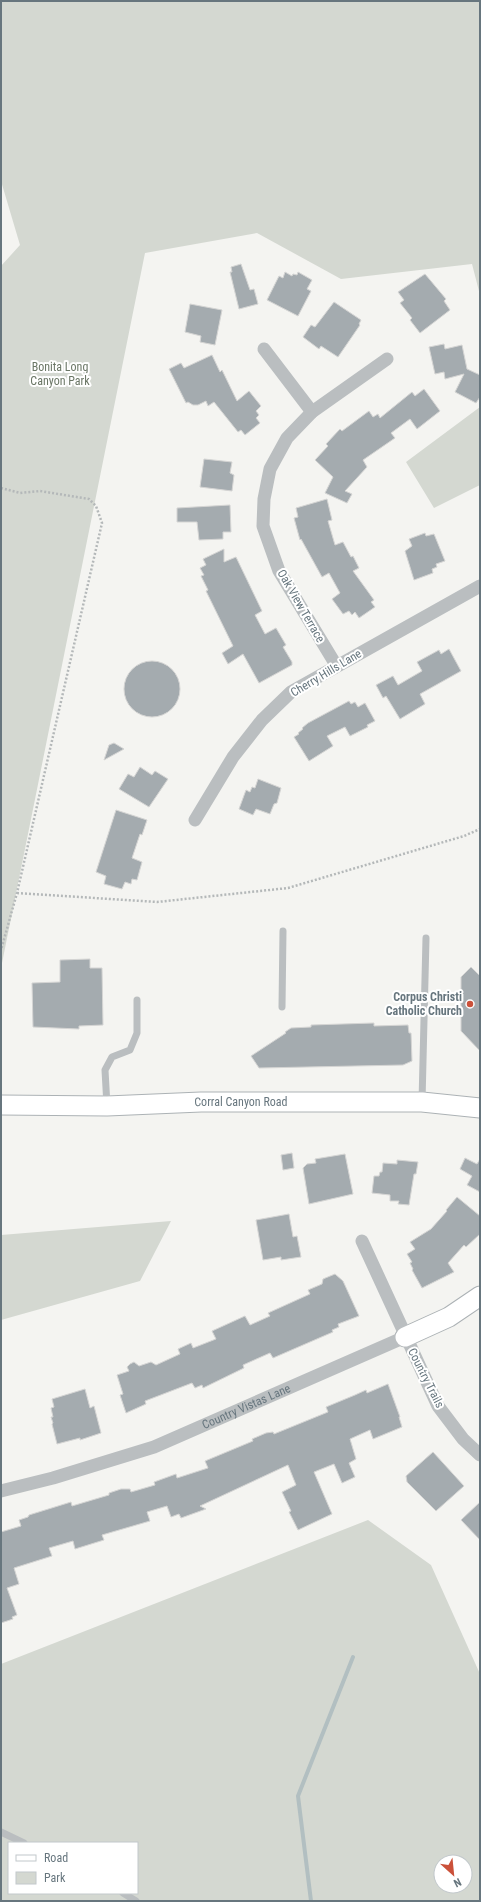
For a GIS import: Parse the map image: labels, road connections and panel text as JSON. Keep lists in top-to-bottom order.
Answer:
{
  "streets": {
    "main road": ["Corral Canyon Road", "Country Vistas Lane"],
    "street": ["Oak View Terrace", "Cherry Hills Lane", "Country Trails"]
  },
  "crossings": [
    ["Oak View Terrace", "Cherry Hills Lane"],
    ["Country Trails", "Country Vistas Lane"]
  ],
  "parks": ["Bonita Long Canyon Park"],
  "places": ["Corpus Christi Catholic Church"],
  "legend": ["Road", "Park"],
  "north": "bottom right"
}
